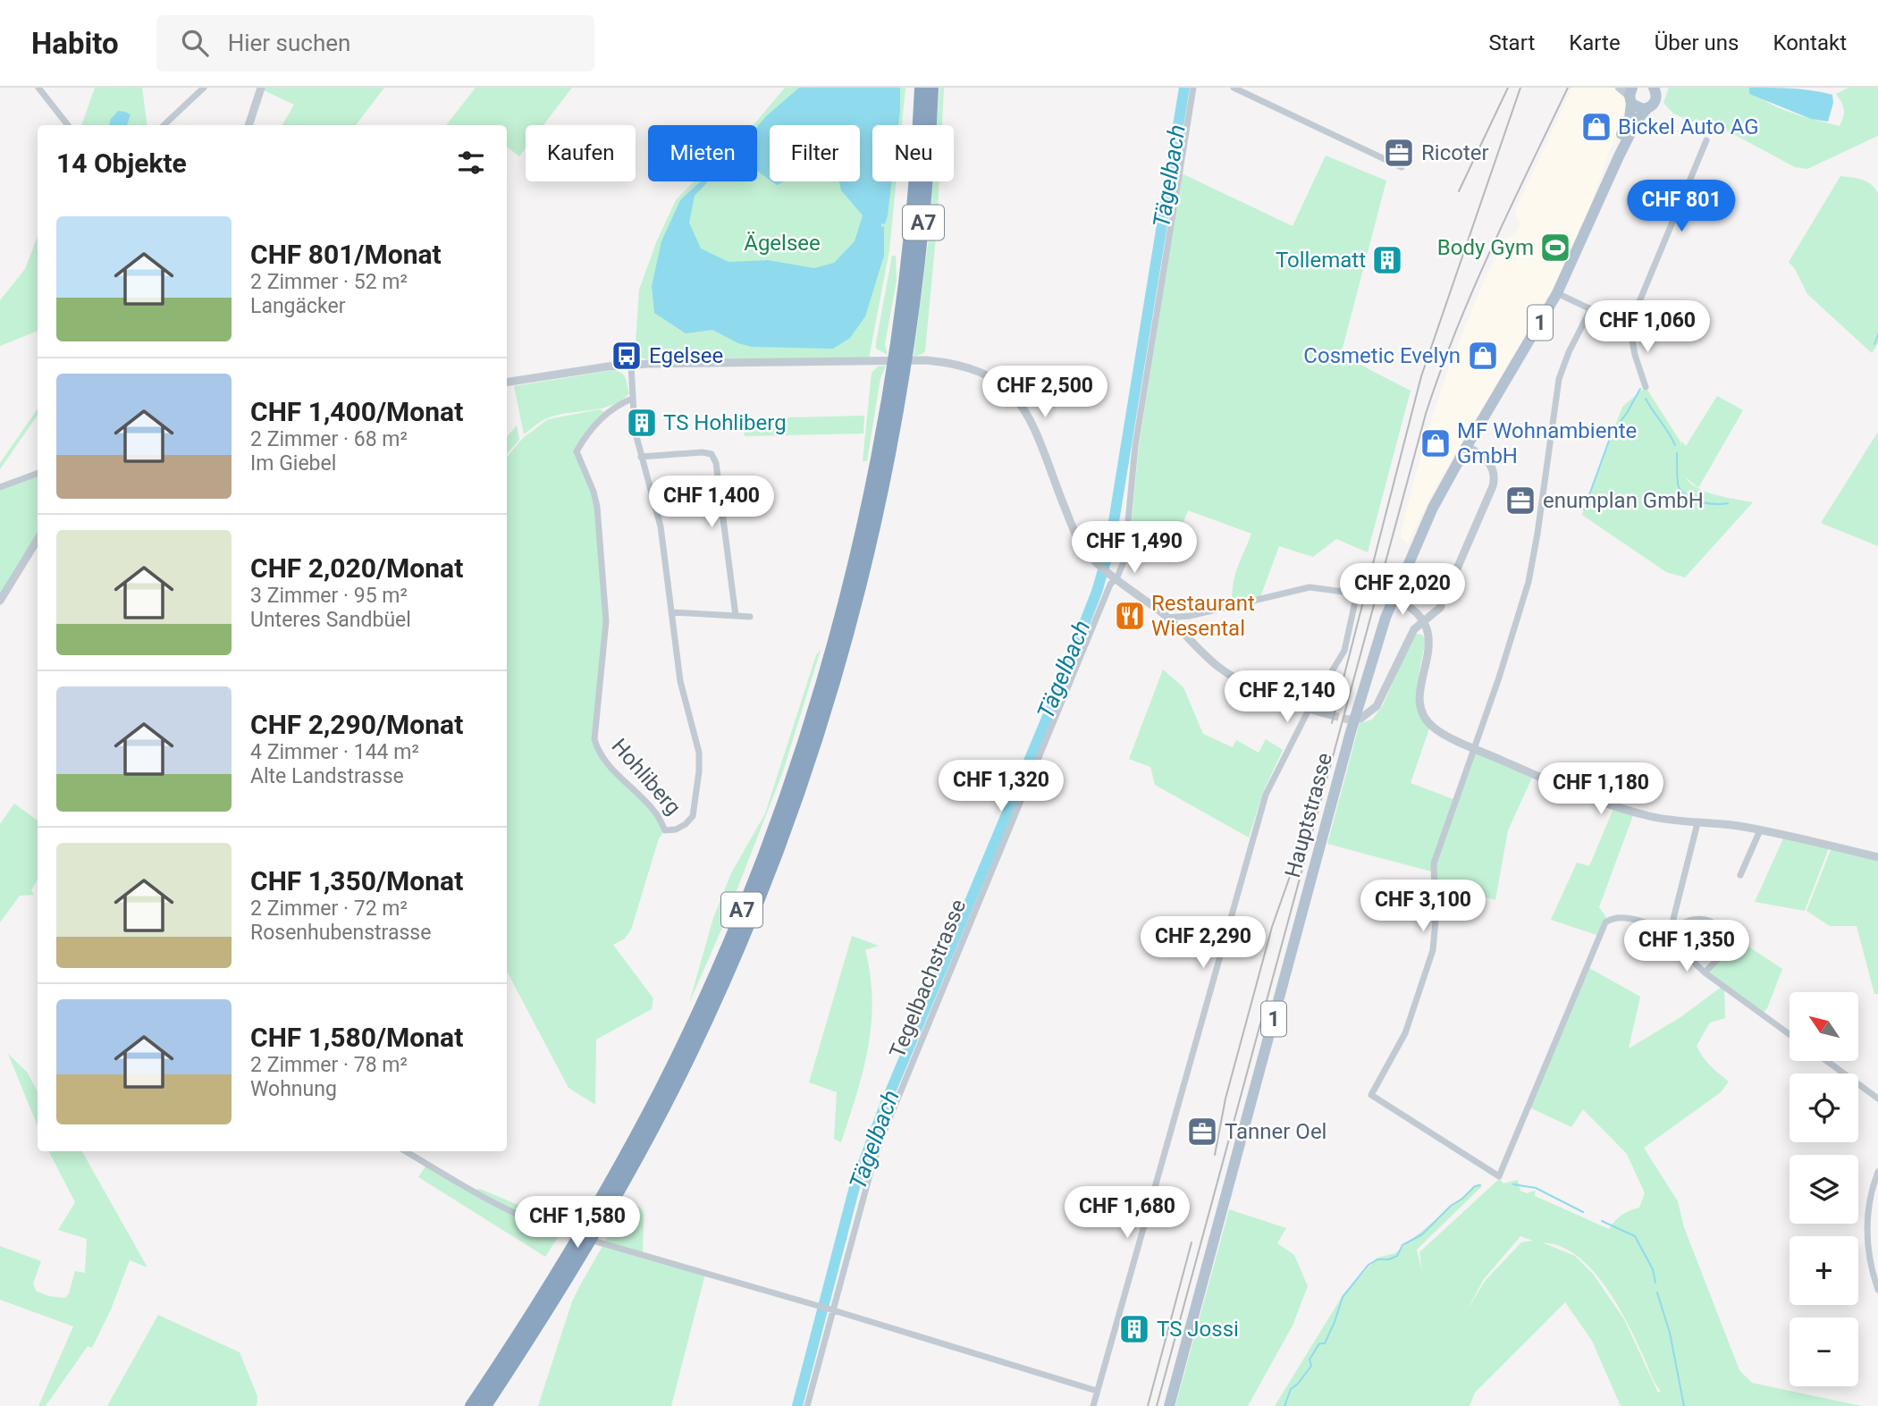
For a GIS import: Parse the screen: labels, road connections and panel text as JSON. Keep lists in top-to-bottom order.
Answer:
{
  "streets": {
    "highway": ["A7"],
    "main road": ["1", "Hauptstrasse"],
    "street": ["Hohliberg", "Tegelbachstrasse"]
  },
  "crossings": [
    ["1", "Hauptstrasse"]
  ],
  "water": ["Tägelbach"],
  "parks": ["Ägelsee"],
  "places": {
    "shop": ["Bickel Auto AG", "Cosmetic Evelyn", "MF Wohnambiente GmbH"],
    "office": ["Ricoter", "enumplan GmbH", "Tanner Oel"],
    "sports": ["Body Gym"],
    "building": ["Tollematt", "TS Hohliberg", "TS Jossi"],
    "bus stop": ["Egelsee"],
    "restaurant": ["Restaurant Wiesental"]
  },
  "north": "top left",
  "page": {
    "header": "Habito",
    "search": "Hier suchen",
    "nav": [
      "Start",
      "Karte",
      "Über uns",
      "Kontakt"
    ],
    "chip": [
      "Kaufen",
      "Mieten",
      "Filter",
      "Neu"
    ],
    "heading": "14 Objekte",
    "price": [
      "CHF 801",
      "CHF 1,060",
      "CHF 2,500",
      "CHF 1,400",
      "CHF 1,490",
      "CHF 2,020",
      "CHF 2,140",
      "CHF 1,320",
      "CHF 1,180",
      "CHF 3,100",
      "CHF 2,290",
      "CHF 1,350",
      "CHF 1,680",
      "CHF 1,580"
    ],
    "list": [
      {
        "name": "CHF 801/Monat",
        "note": "2 Zimmer · 52 m² · Langäcker"
      },
      {
        "name": "CHF 1,400/Monat",
        "note": "2 Zimmer · 68 m² · Im Giebel"
      },
      {
        "name": "CHF 2,020/Monat",
        "note": "3 Zimmer · 95 m² · Unteres Sandbüel"
      },
      {
        "name": "CHF 2,290/Monat",
        "note": "4 Zimmer · 144 m² · Alte Landstrasse"
      },
      {
        "name": "CHF 1,350/Monat",
        "note": "2 Zimmer · 72 m² · Rosenhubenstrasse"
      },
      {
        "name": "CHF 1,580/Monat",
        "note": "2 Zimmer · 78 m² · Wohnung"
      }
    ],
    "map_buttons": ["+", "−"]
  }
}
